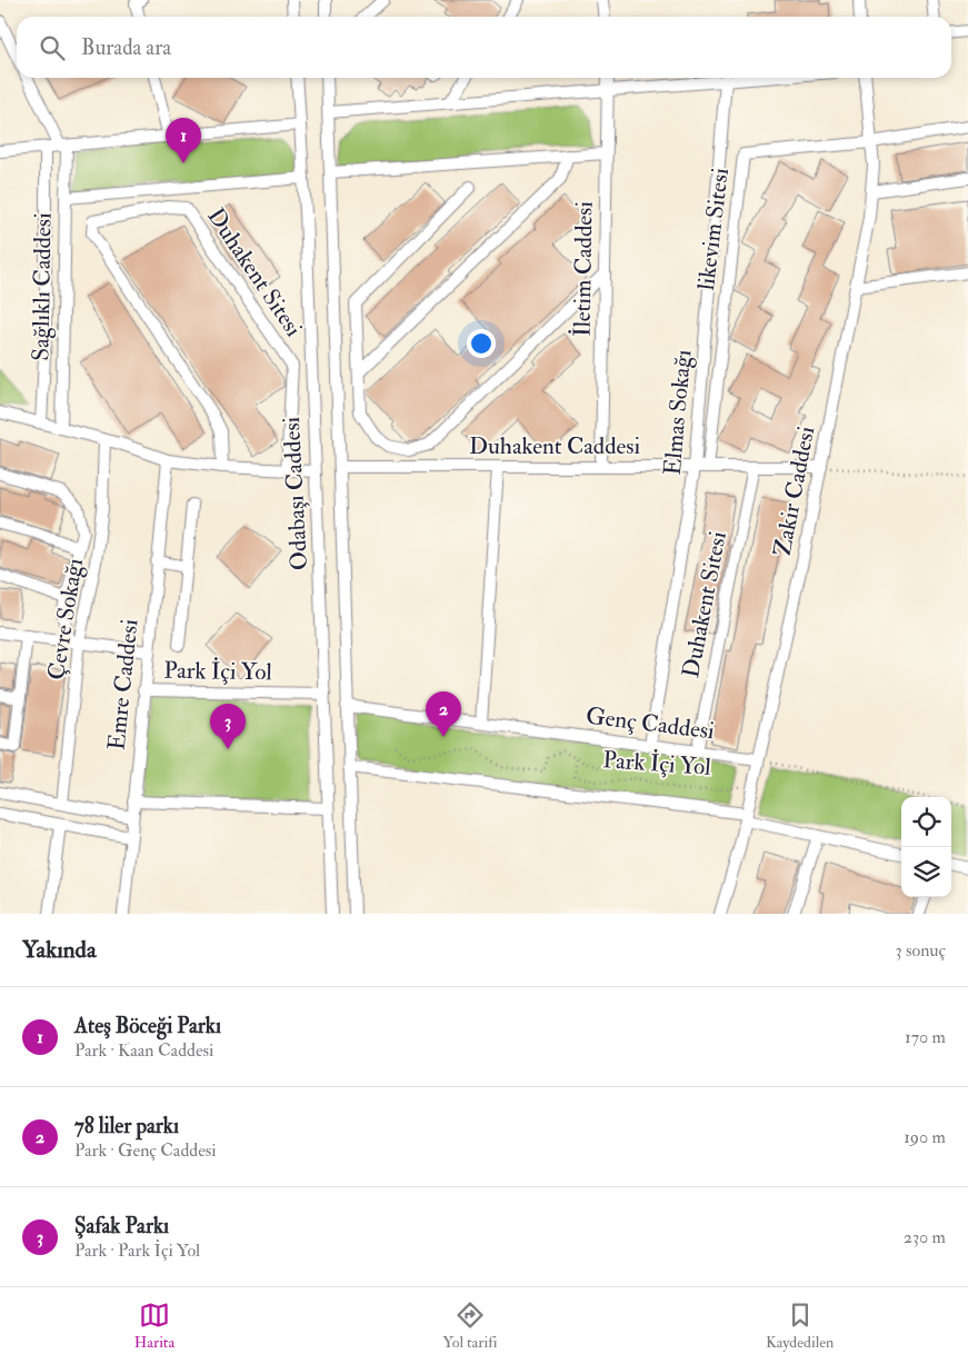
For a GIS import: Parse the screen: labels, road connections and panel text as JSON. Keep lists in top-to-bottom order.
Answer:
{
  "streets": {
    "street": [
      "likevim Sitesi",
      "İletim Caddesi",
      "Duhakent Sitesi",
      "Sağlıklı Caddesi",
      "Elmas Sokağı",
      "Duhakent Caddesi",
      "Zakir Caddesi",
      "Odabaşı Caddesi",
      "Çevre Sokağı",
      "Park İçi Yol",
      "Emre Caddesi",
      "Genç Caddesi"
    ]
  },
  "crossings": [
    ["likevim Sitesi", "Duhakent Caddesi"],
    ["likevim Sitesi", "Zakir Caddesi"],
    ["İletim Caddesi", "Duhakent Caddesi"],
    ["Duhakent Sitesi", "Duhakent Caddesi"],
    ["Duhakent Sitesi", "Genç Caddesi"],
    ["Elmas Sokağı", "Duhakent Caddesi"],
    ["Elmas Sokağı", "Park İçi Yol"],
    ["Elmas Sokağı", "Genç Caddesi"],
    ["Duhakent Caddesi", "Zakir Caddesi"],
    ["Duhakent Caddesi", "Odabaşı Caddesi"],
    ["Zakir Caddesi", "Park İçi Yol"],
    ["Zakir Caddesi", "Genç Caddesi"],
    ["Odabaşı Caddesi", "Park İçi Yol"],
    ["Odabaşı Caddesi", "Genç Caddesi"],
    ["Park İçi Yol", "Emre Caddesi"],
    ["Park İçi Yol", "Genç Caddesi"]
  ],
  "page": {
    "search": "Burada ara",
    "pins": ["1", "2", "3"],
    "heading": ["Yakında", "3 sonuç"],
    "list": [
      {
        "mark": "1",
        "name": "Ateş Böceği Parkı",
        "note": "Park · Kaan Caddesi",
        "value": "170 m"
      },
      {
        "mark": "2",
        "name": "78 liler parkı",
        "note": "Park · Genç Caddesi",
        "value": "190 m"
      },
      {
        "mark": "3",
        "name": "Şafak Parkı",
        "note": "Park · Park İçi Yol",
        "value": "230 m"
      }
    ],
    "nav": ["Harita", "Yol tarifi", "Kaydedilen"]
  }
}
